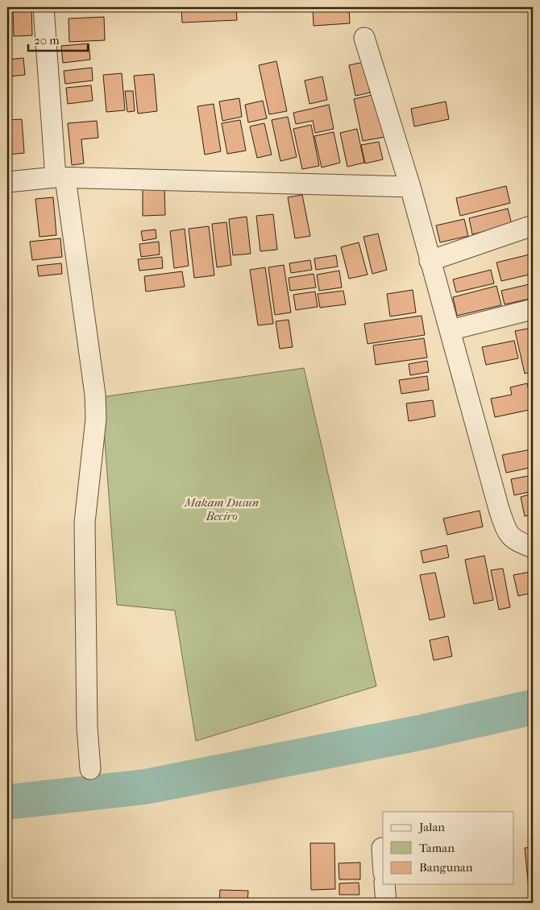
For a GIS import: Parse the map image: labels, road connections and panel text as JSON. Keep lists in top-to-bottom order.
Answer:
{
  "parks": ["Makam Dusun Beciro"],
  "legend": ["Jalan", "Taman", "Bangunan"],
  "scale_bar": "20 m"
}
